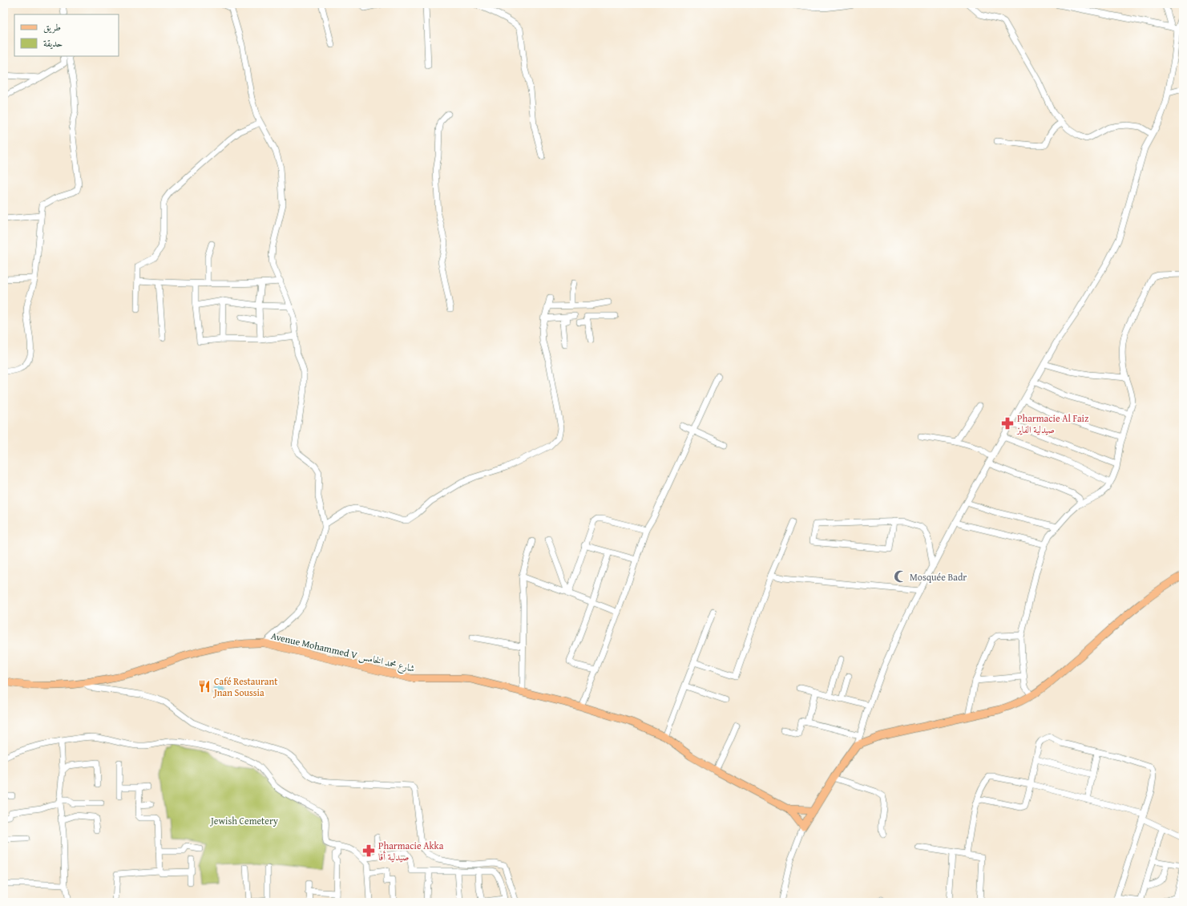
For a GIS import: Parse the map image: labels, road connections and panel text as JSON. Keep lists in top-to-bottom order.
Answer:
{
  "streets": {
    "main road": ["Avenue Mohammed V شارع محمد الخامس"]
  },
  "parks": ["Jewish Cemetery"],
  "places": {
    "pharmacy": ["Pharmacie Al Faiz صيدلية الفايز", "Pharmacie Akka صيدلية أقا"],
    "mosque": ["Mosquée Badr"],
    "restaurant": ["Café Restaurant Jnan Soussia"]
  },
  "legend": ["طريق", "حديقة"]
}
